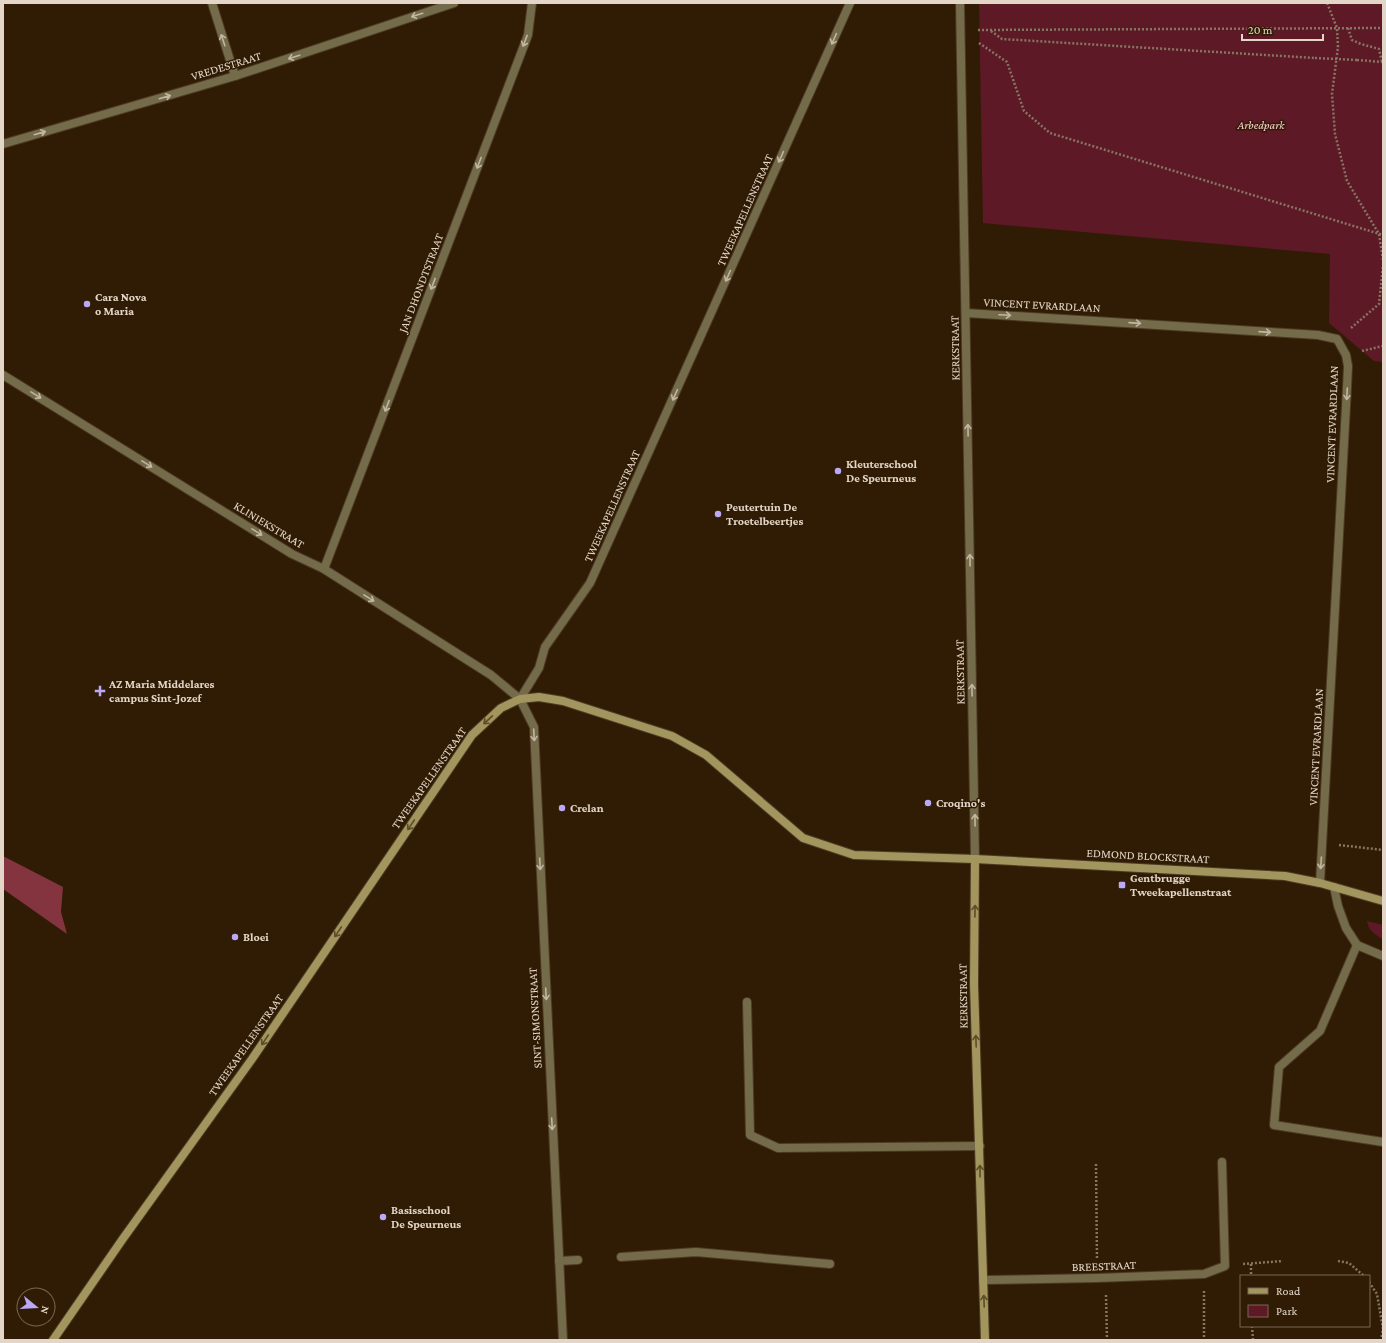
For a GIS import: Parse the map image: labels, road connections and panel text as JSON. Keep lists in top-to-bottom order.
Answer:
{
  "streets": {
    "street": [
      "VREDESTRAAT",
      "TWEEKAPELLENSTRAAT",
      "JAN DHONDTSTRAAT",
      "VINCENT EVRARDLAAN",
      "KERKSTRAAT",
      "KLINIEKSTRAAT",
      "EDMOND BLOCKSTRAAT",
      "SINT-SIMONSTRAAT",
      "BREESTRAAT"
    ]
  },
  "crossings": [
    ["TWEEKAPELLENSTRAAT", "KLINIEKSTRAAT"],
    ["TWEEKAPELLENSTRAAT", "EDMOND BLOCKSTRAAT"],
    ["TWEEKAPELLENSTRAAT", "SINT-SIMONSTRAAT"],
    ["JAN DHONDTSTRAAT", "KLINIEKSTRAAT"],
    ["VINCENT EVRARDLAAN", "KERKSTRAAT"],
    ["VINCENT EVRARDLAAN", "EDMOND BLOCKSTRAAT"],
    ["KERKSTRAAT", "EDMOND BLOCKSTRAAT"],
    ["KERKSTRAAT", "BREESTRAAT"],
    ["KLINIEKSTRAAT", "EDMOND BLOCKSTRAAT"],
    ["KLINIEKSTRAAT", "SINT-SIMONSTRAAT"],
    ["EDMOND BLOCKSTRAAT", "SINT-SIMONSTRAAT"]
  ],
  "one_way": [
    "TWEEKAPELLENSTRAAT",
    "JAN DHONDTSTRAAT",
    "KERKSTRAAT",
    "KLINIEKSTRAAT",
    "SINT-SIMONSTRAAT"
  ],
  "parks": ["Arbedpark"],
  "places": {
    "other": [
      "Cara Nova o Maria",
      "Kleuterschool De Speurneus",
      "Peutertuin De Troetelbeertjes",
      "Croqino's",
      "Crelan",
      "Bloei",
      "Basisschool De Speurneus"
    ],
    "health": ["AZ Maria Middelares campus Sint-Jozef"],
    "transit": ["Gentbrugge Tweekapellenstraat"]
  },
  "legend": ["Road", "Park"],
  "scale_bar": "20 m",
  "north": "right"
}
